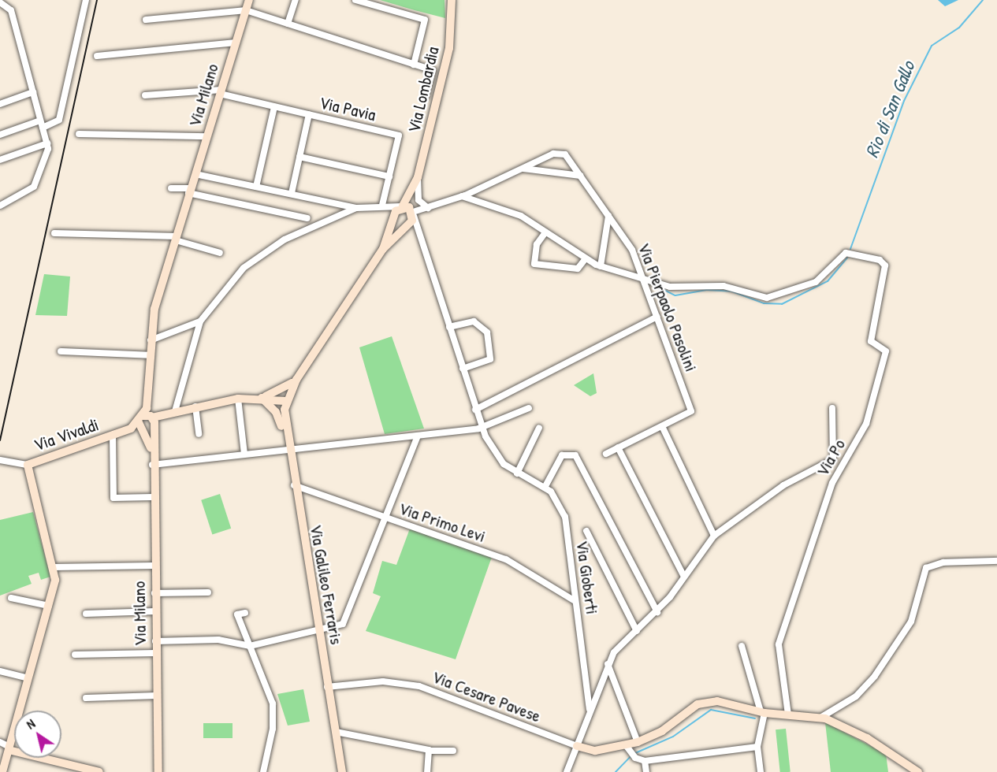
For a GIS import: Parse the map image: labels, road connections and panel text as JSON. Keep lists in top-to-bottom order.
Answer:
{
  "streets": {
    "street": [
      "Via Lombardia",
      "Via Milano",
      "Via Pavia",
      "Via Pierpaolo Pasolini",
      "Via Vivaldi",
      "Via Po",
      "Via Primo Levi",
      "Via Gioberti",
      "Via Galileo Ferraris",
      "Via Cesare Pavese"
    ]
  },
  "crossings": [
    ["Via Lombardia", "Via Gioberti"],
    ["Via Milano", "Via Pavia"],
    ["Via Milano", "Via Vivaldi"],
    ["Via Pierpaolo Pasolini", "Via Po"],
    ["Via Primo Levi", "Via Gioberti"],
    ["Via Primo Levi", "Via Galileo Ferraris"],
    ["Via Galileo Ferraris", "Via Cesare Pavese"]
  ],
  "water": ["Rio di San Gallo"],
  "north": "top left"
}
